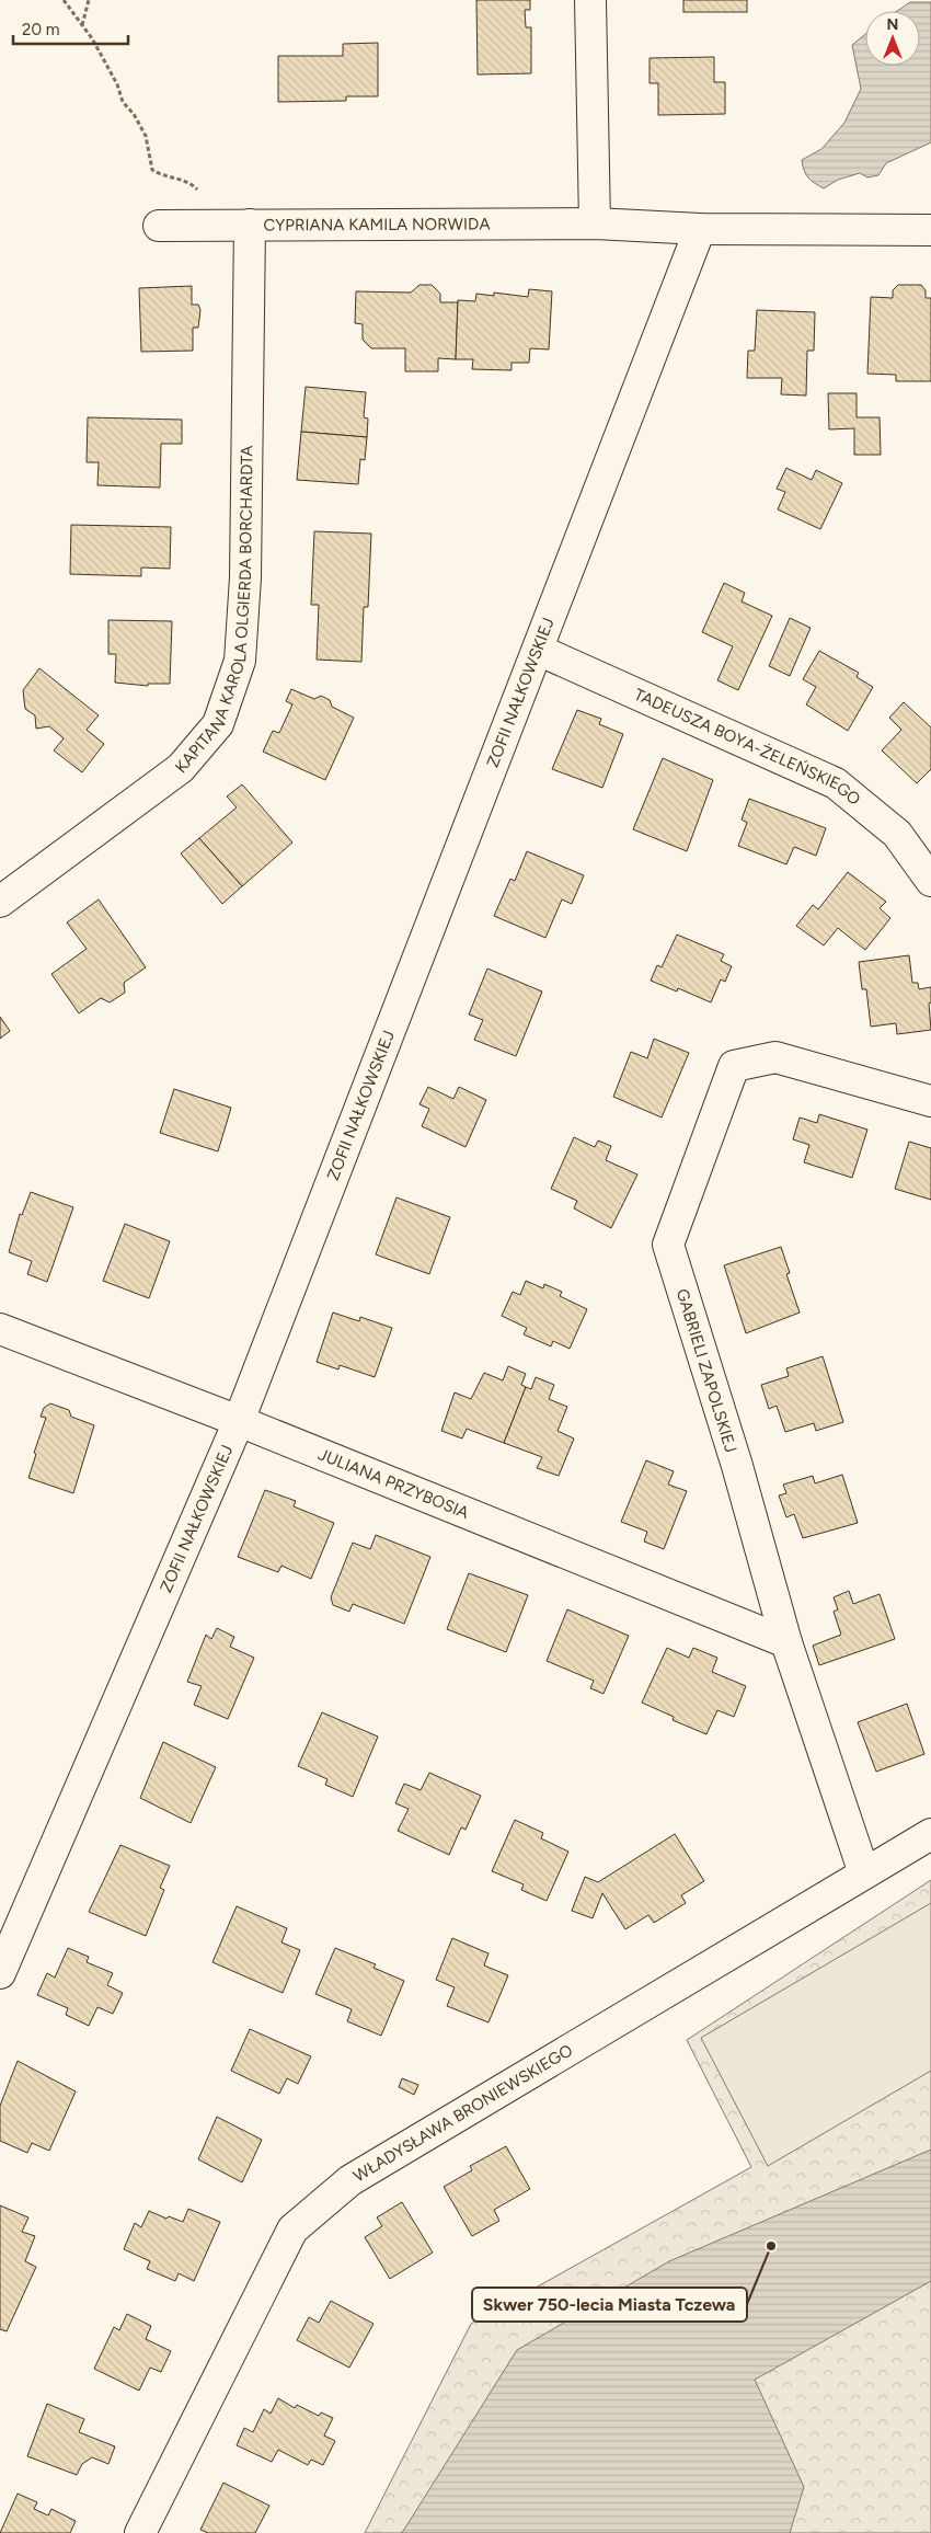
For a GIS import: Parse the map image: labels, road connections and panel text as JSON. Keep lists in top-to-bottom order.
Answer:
{
  "streets": {
    "street": [
      "CYPRIANA KAMILA NORWIDA",
      "KAPITANA KAROLA OLGIERDA BORCHARDTA",
      "ZOFII NAŁKOWSKIEJ",
      "TADEUSZA BOYA-ŻELEŃSKIEGO",
      "GABRIELI ZAPOLSKIEJ",
      "JULIANA PRZYBOSIA",
      "WŁADYSŁAWA BRONIEWSKIEGO"
    ]
  },
  "crossings": [
    ["CYPRIANA KAMILA NORWIDA", "KAPITANA KAROLA OLGIERDA BORCHARDTA"],
    ["CYPRIANA KAMILA NORWIDA", "ZOFII NAŁKOWSKIEJ"],
    ["ZOFII NAŁKOWSKIEJ", "TADEUSZA BOYA-ŻELEŃSKIEGO"],
    ["ZOFII NAŁKOWSKIEJ", "JULIANA PRZYBOSIA"],
    ["GABRIELI ZAPOLSKIEJ", "JULIANA PRZYBOSIA"],
    ["GABRIELI ZAPOLSKIEJ", "WŁADYSŁAWA BRONIEWSKIEGO"]
  ],
  "places": ["Skwer 750-lecia Miasta Tczewa"],
  "scale_bar": "20 m",
  "north": "top"
}
